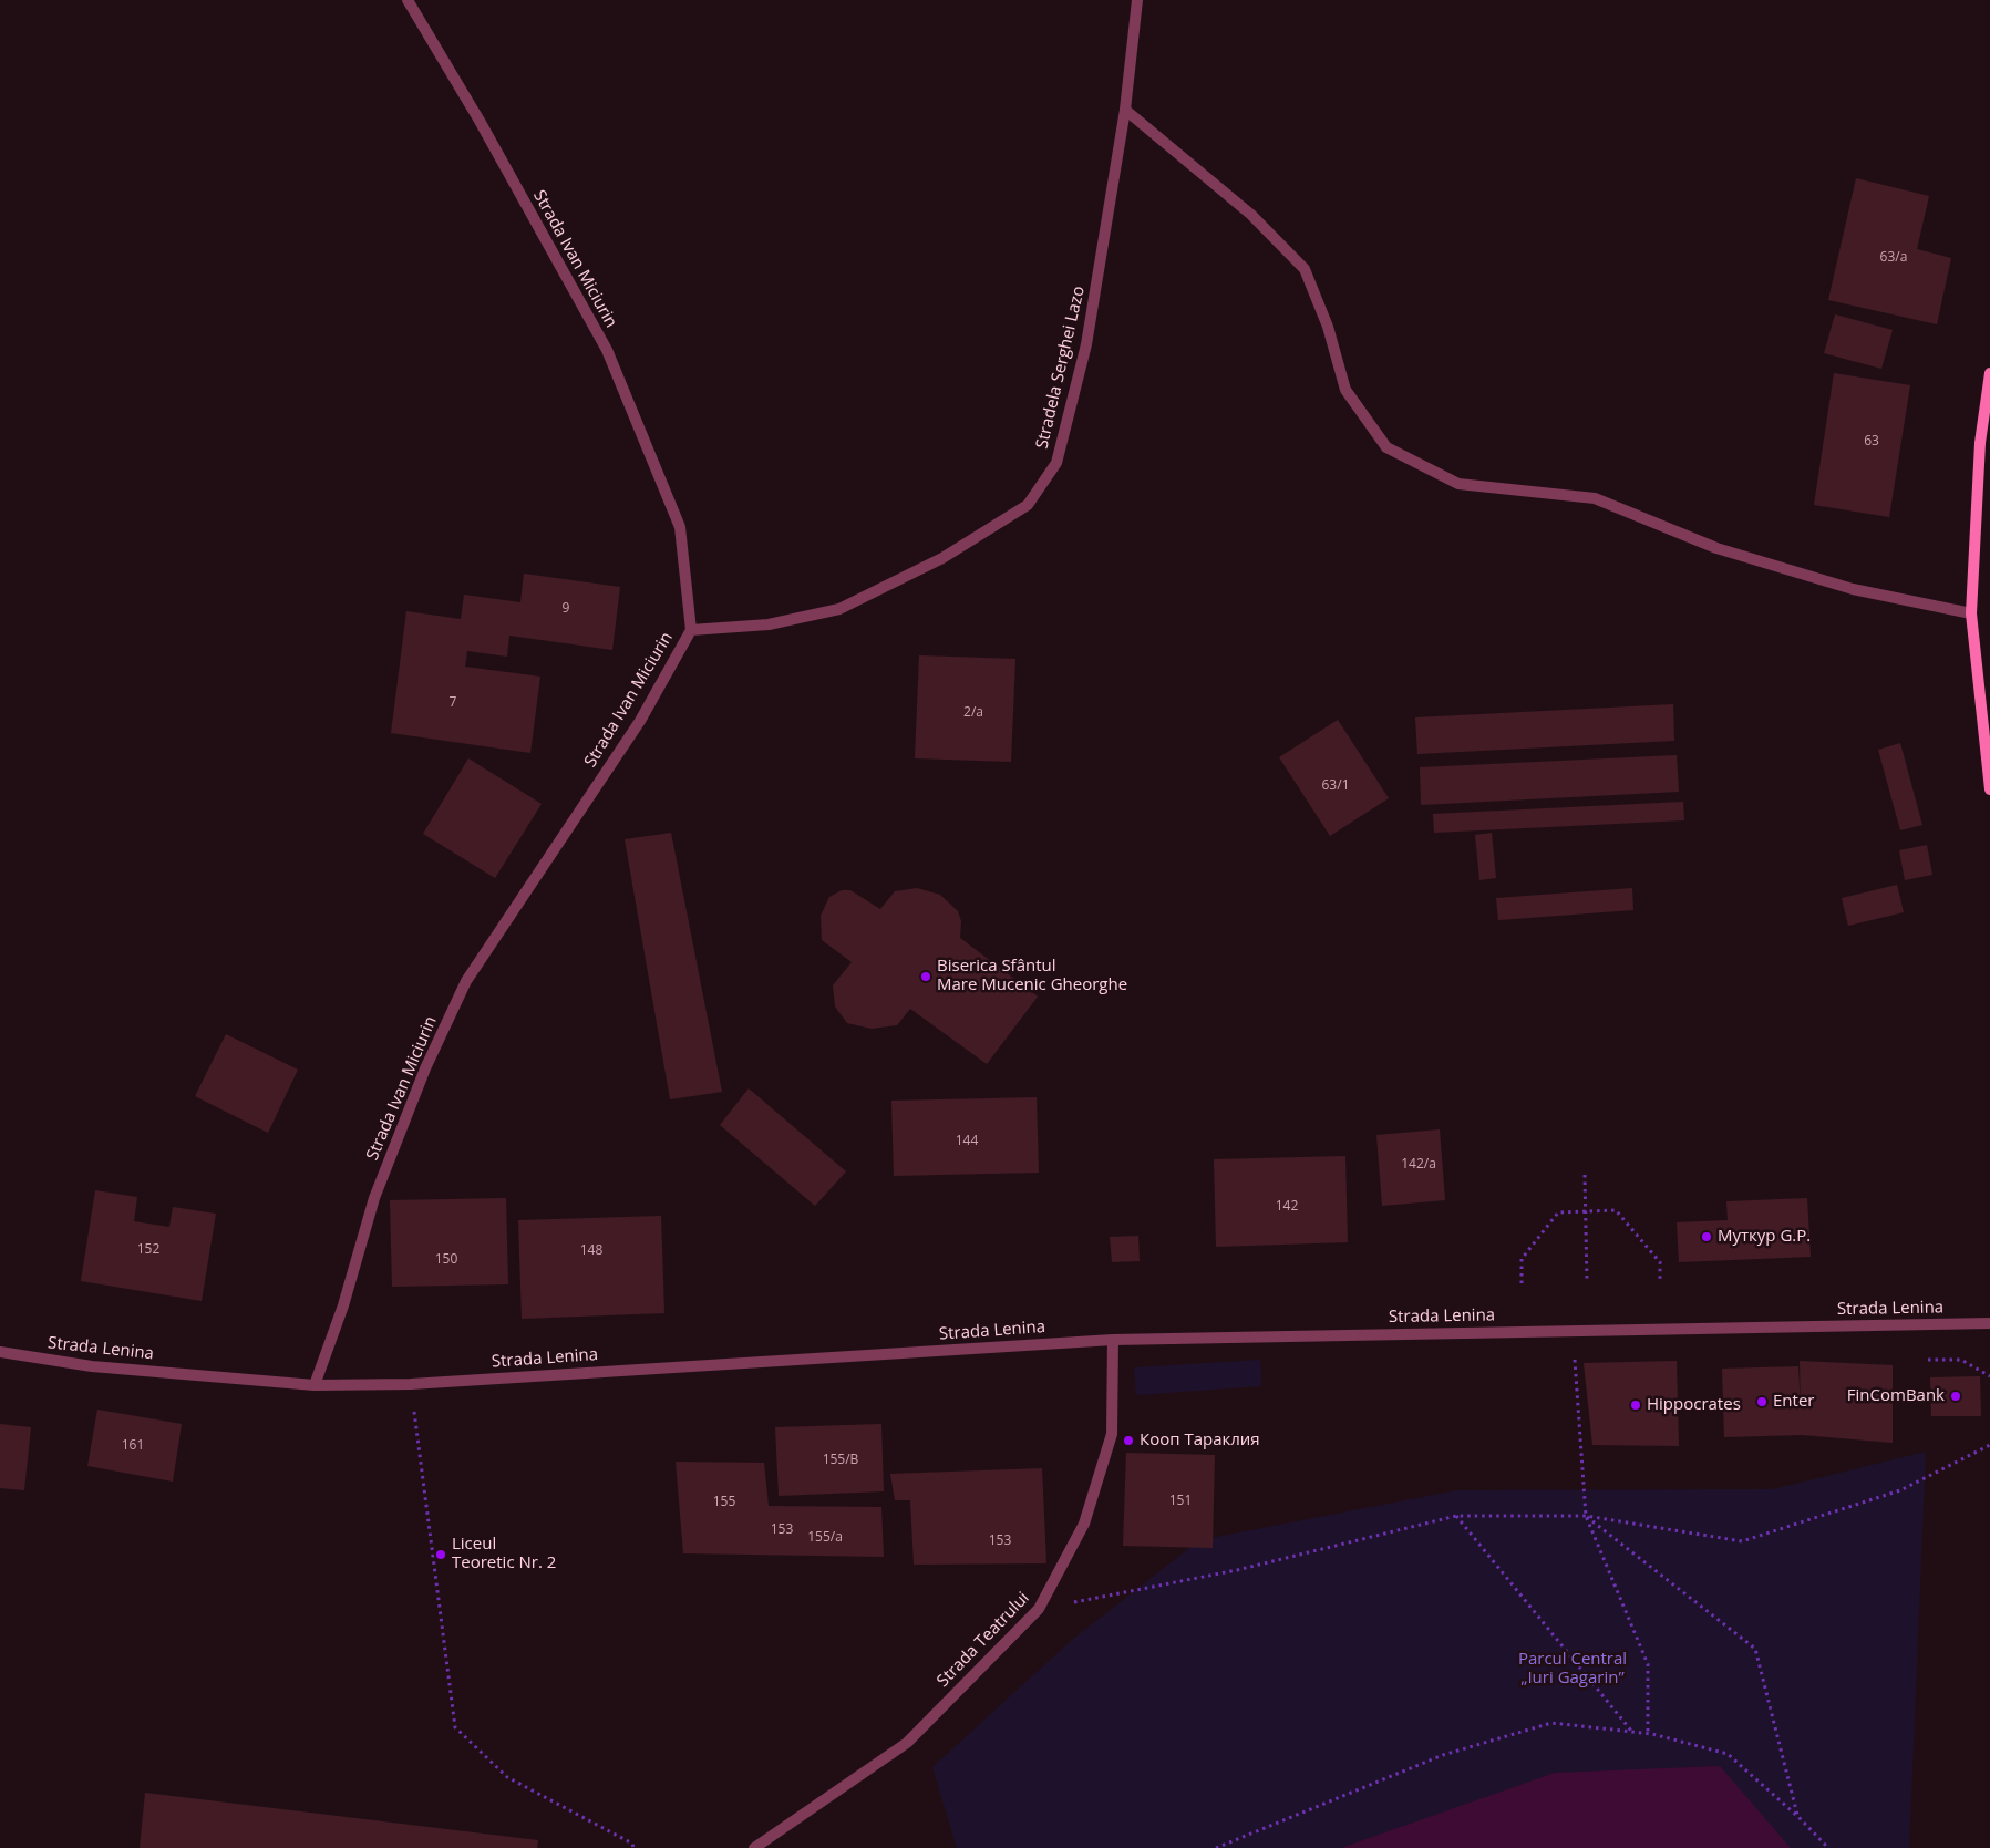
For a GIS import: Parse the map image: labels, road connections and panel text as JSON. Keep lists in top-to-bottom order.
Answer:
{
  "streets": {
    "street": [
      "Strada Ivan Miciurin",
      "Stradela Serghei Lazo",
      "Strada Lenina",
      "Strada Teatrului"
    ]
  },
  "crossings": [
    ["Strada Ivan Miciurin", "Stradela Serghei Lazo"],
    ["Strada Ivan Miciurin", "Strada Lenina"],
    ["Strada Lenina", "Strada Teatrului"]
  ],
  "parks": ["Parcul Central „Iuri Gagarin”"],
  "places": [
    "Biserica Sfântul Mare Mucenic Gheorghe",
    "Муткур G.P.",
    "FinComBank",
    "Enter",
    "Hippocrates",
    "Кооп Тараклия",
    "Liceul Teoretic Nr. 2"
  ],
  "house_numbers": [
    "63/a",
    "63",
    "9",
    "7",
    "2/a",
    "63/1",
    "144",
    "142/a",
    "142",
    "152",
    "148",
    "150",
    "161",
    "155/B",
    "151",
    "155",
    "153",
    "155/a",
    "153"
  ]
}
